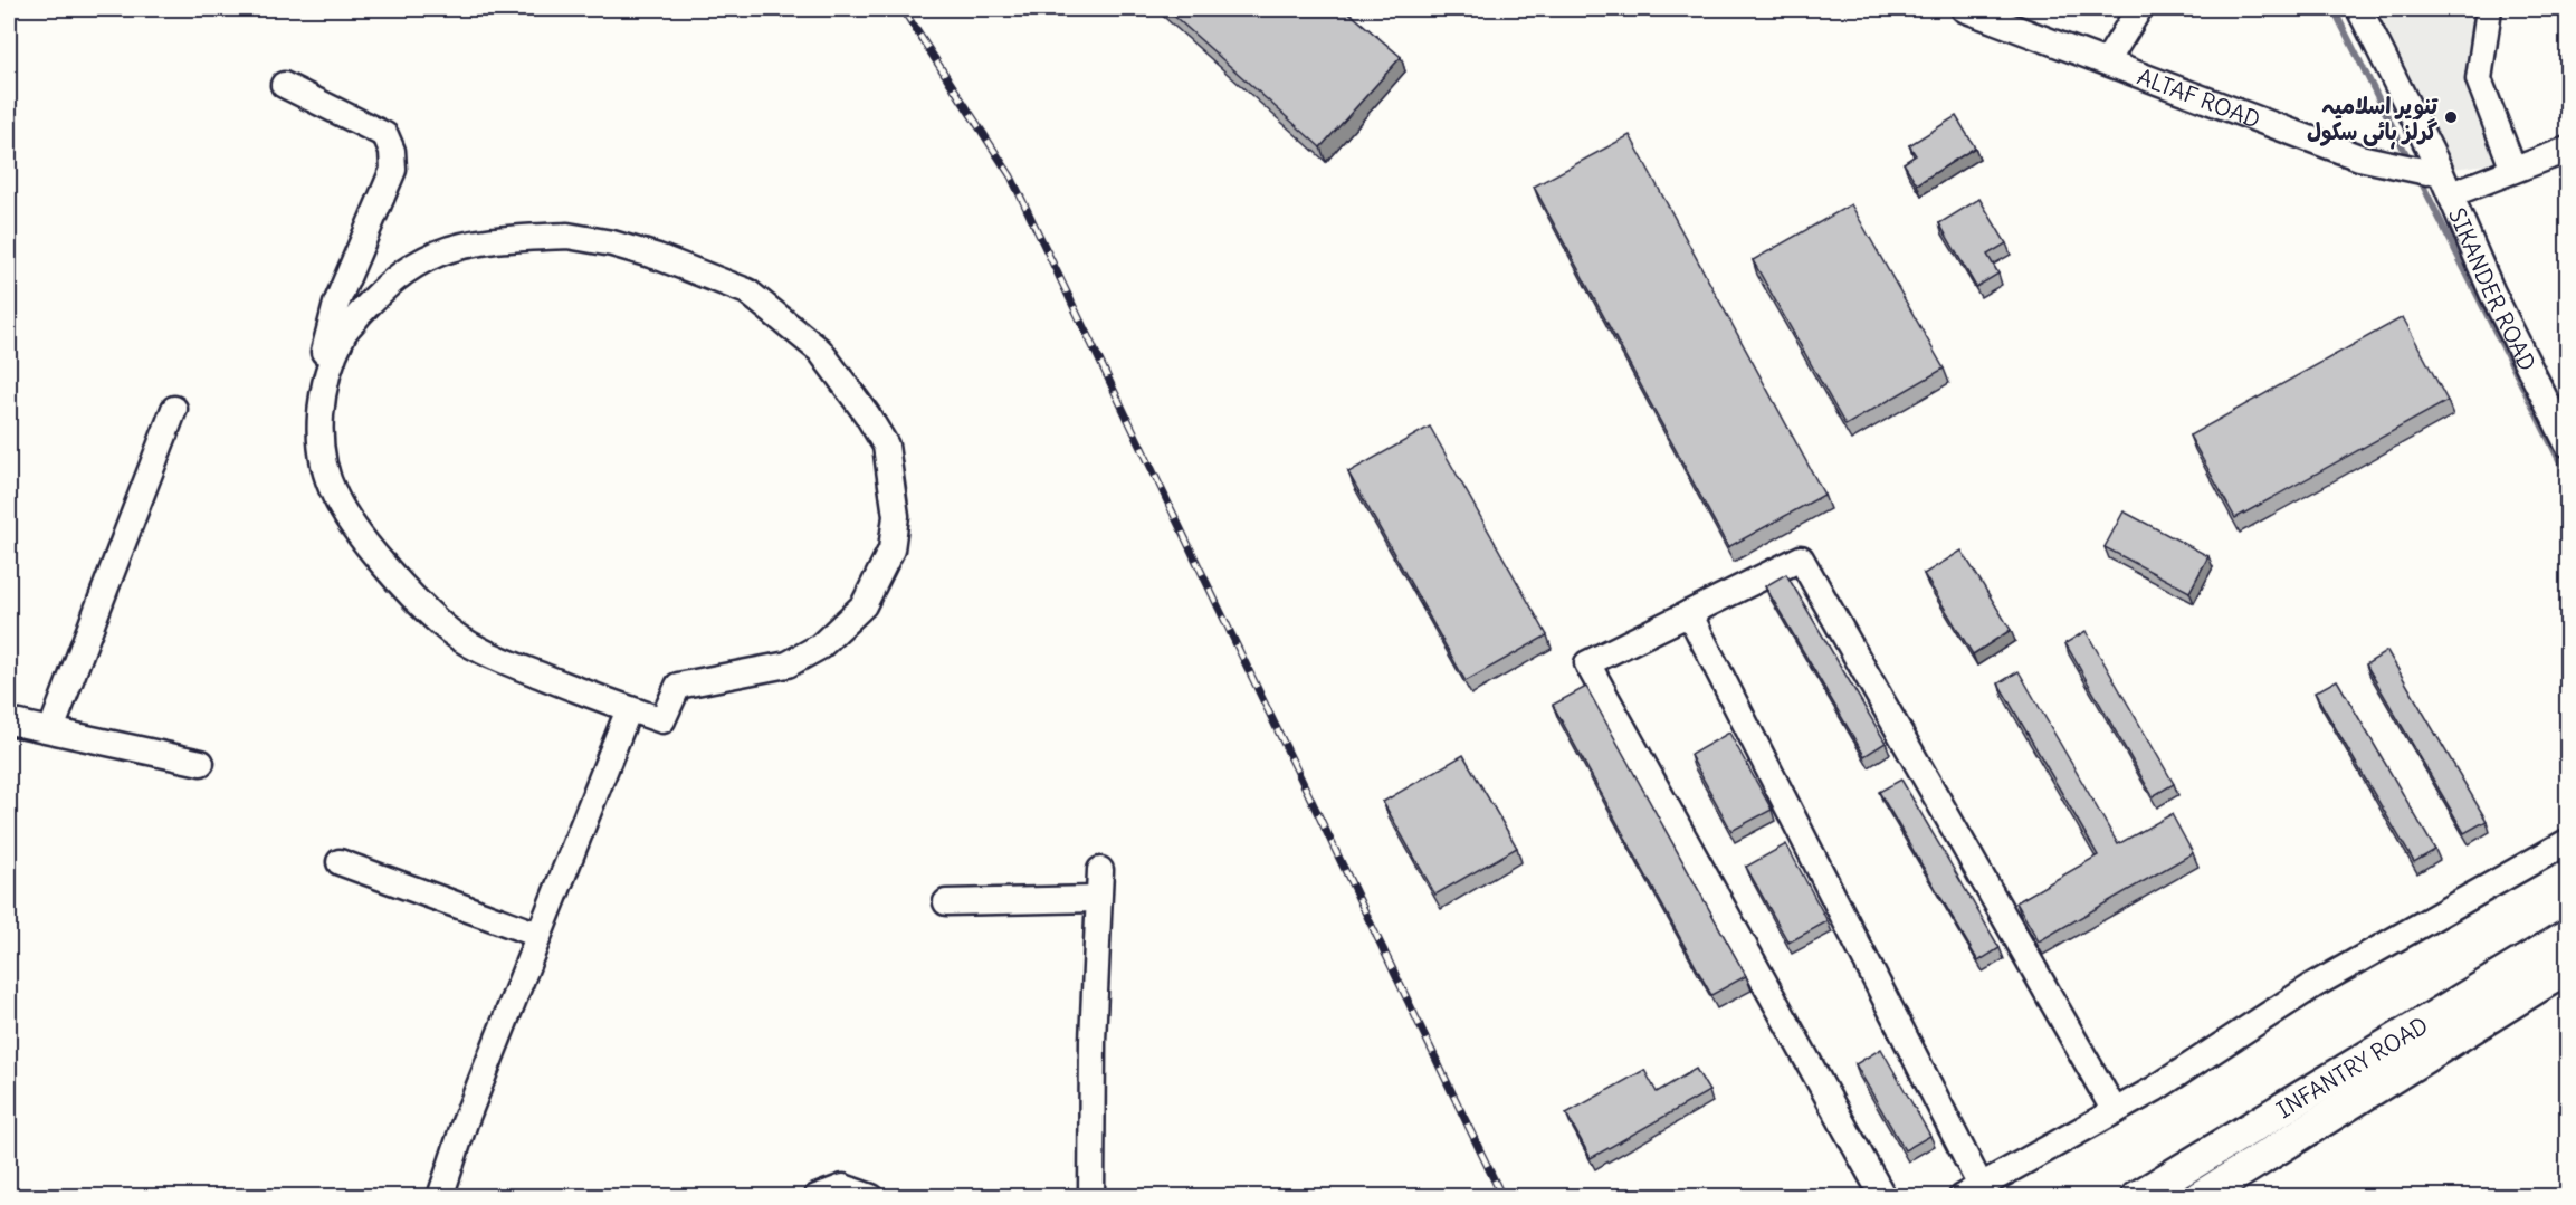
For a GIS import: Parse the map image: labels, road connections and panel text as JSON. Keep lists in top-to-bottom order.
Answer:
{
  "streets": {
    "main road": ["INFANTRY ROAD"],
    "street": ["ALTAF ROAD", "SIKANDER ROAD"]
  },
  "crossings": [
    ["ALTAF ROAD", "SIKANDER ROAD"]
  ],
  "places": ["تنویر اسلامیہ گرلز ہائی سکول"]
}
